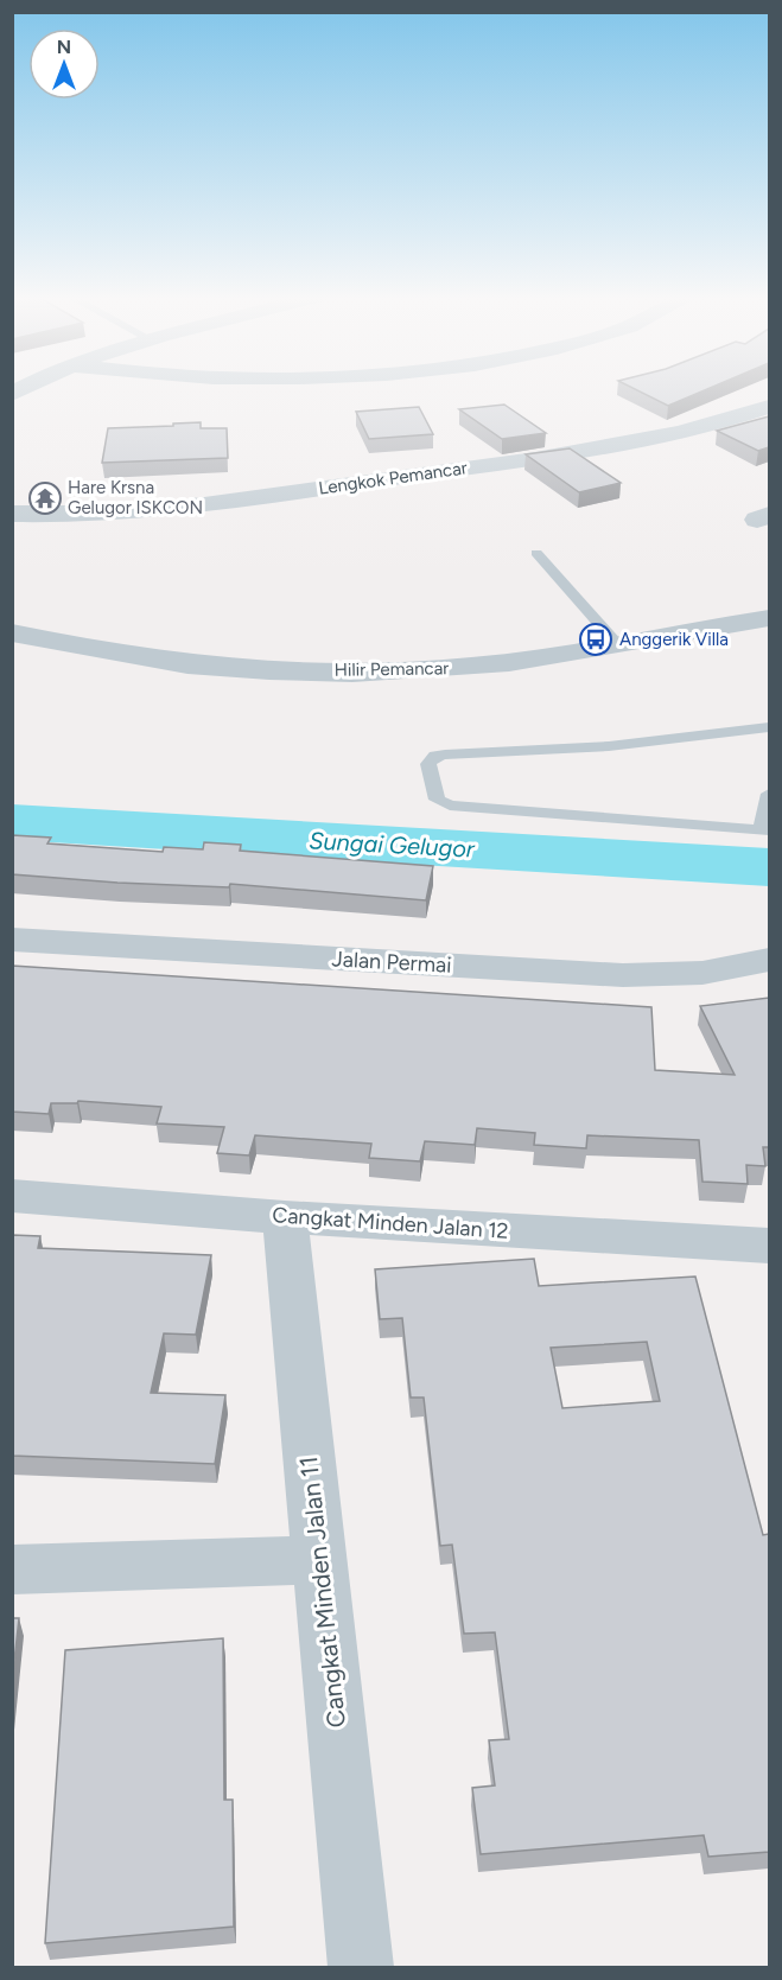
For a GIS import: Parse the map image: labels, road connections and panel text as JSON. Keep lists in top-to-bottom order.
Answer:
{
  "streets": {
    "street": [
      "Lengkok Pemancar",
      "Hilir Pemancar",
      "Jalan Permai",
      "Cangkat Minden Jalan 12",
      "Cangkat Minden Jalan 11"
    ]
  },
  "crossings": [
    ["Cangkat Minden Jalan 12", "Cangkat Minden Jalan 11"]
  ],
  "water": ["Sungai Gelugor"],
  "places": {
    "temple": ["Hare Krsna Gelugor ISKCON"],
    "bus stop": ["Anggerik Villa"]
  },
  "north": "top"
}
